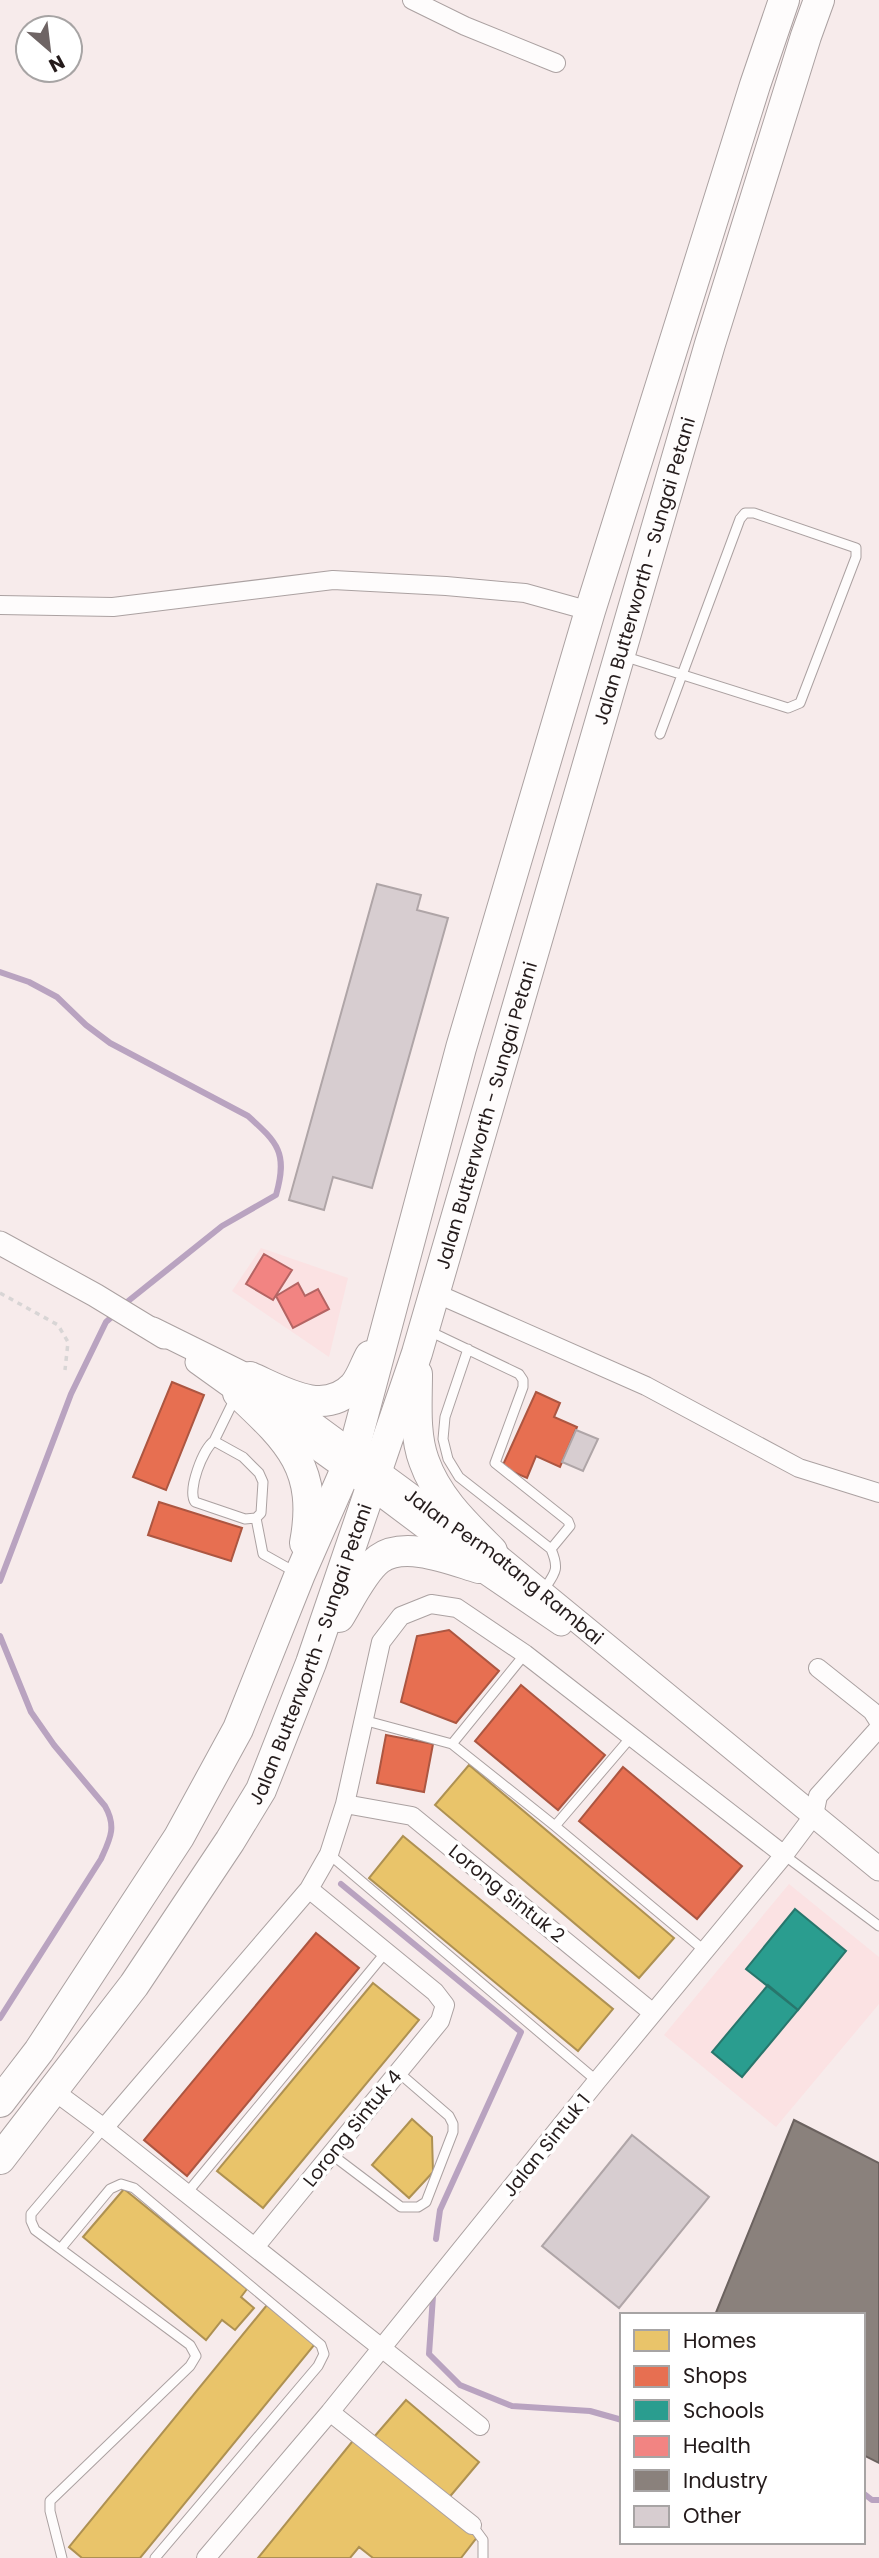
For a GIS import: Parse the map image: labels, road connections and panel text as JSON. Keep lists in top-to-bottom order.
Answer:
{
  "streets": {
    "highway": ["Jalan Butterworth - Sungai Petani"],
    "street": [
      "Jalan Permatang Rambai",
      "Lorong Sintuk 2",
      "Lorong Sintuk 4",
      "Jalan Sintuk 1"
    ]
  },
  "crossings": [
    ["Jalan Butterworth - Sungai Petani", "Jalan Permatang Rambai"],
    ["Jalan Permatang Rambai", "Jalan Sintuk 1"],
    ["Lorong Sintuk 2", "Jalan Sintuk 1"]
  ],
  "legend": [
    "Homes",
    "Shops",
    "Schools",
    "Health",
    "Industry",
    "Other"
  ],
  "north": "bottom right"
}
